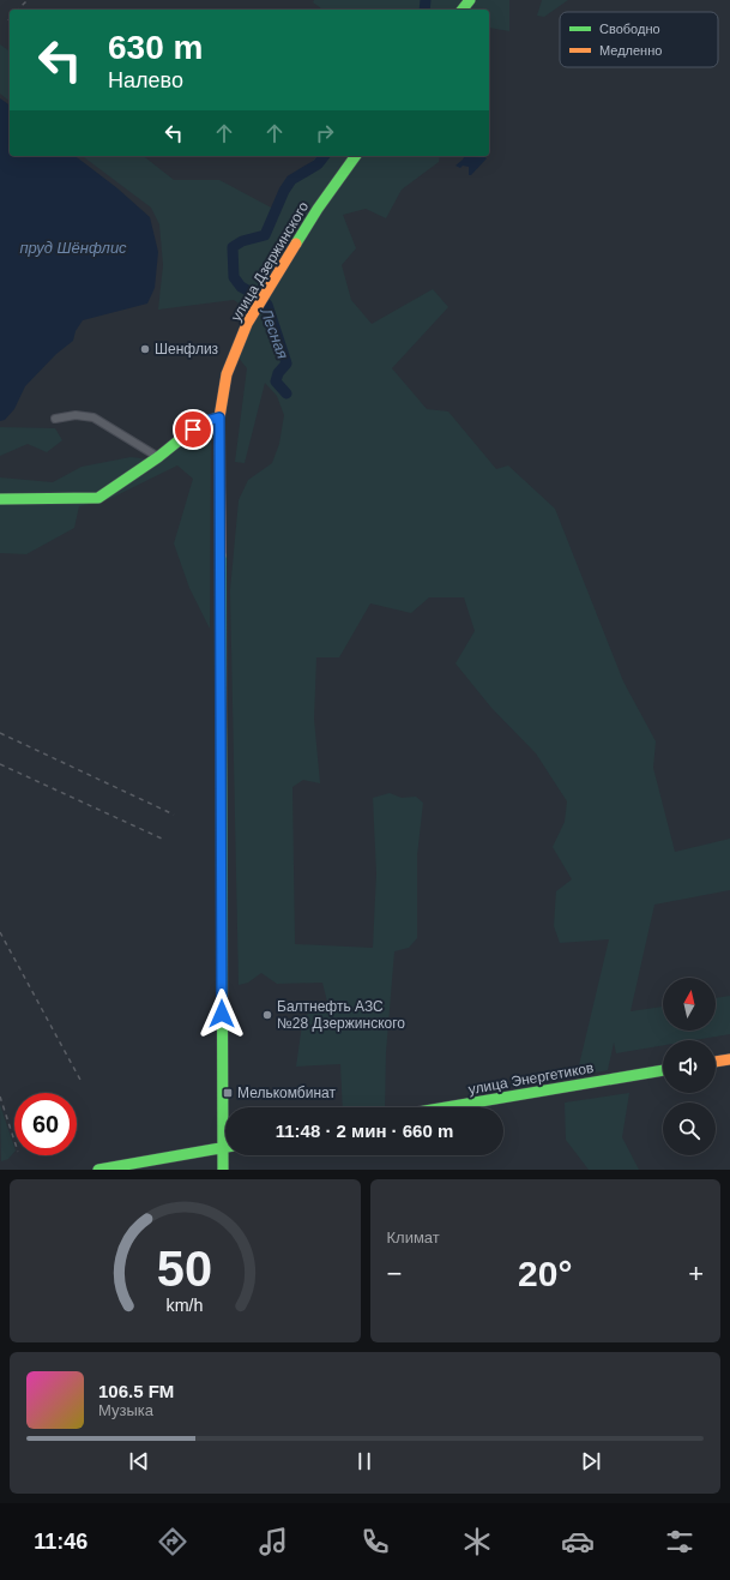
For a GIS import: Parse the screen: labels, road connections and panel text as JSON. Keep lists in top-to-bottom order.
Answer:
{
  "streets": {
    "main road": ["улица Дзержинского", "улица Энергетиков"]
  },
  "water": ["пруд Шёнфлис", "Лесная"],
  "places": {
    "other": ["Шенфлиз", "Балтнефть АЗС №28 Дзержинского"],
    "transit": ["Мелькомбинат"]
  },
  "legend": ["Свободно", "Медленно"],
  "north": "top",
  "page": {
    "turn": ["630 m", "Налево"],
    "limit": "60",
    "trip": "11:48 · 2 мин · 660 m",
    "tile": "Климат",
    "heat": ["−", "20°", "+"],
    "song": ["106.5 FM", "Музыка"],
    "tabs": "11:46",
    "gauge": ["50", "km/h"]
  }
}
